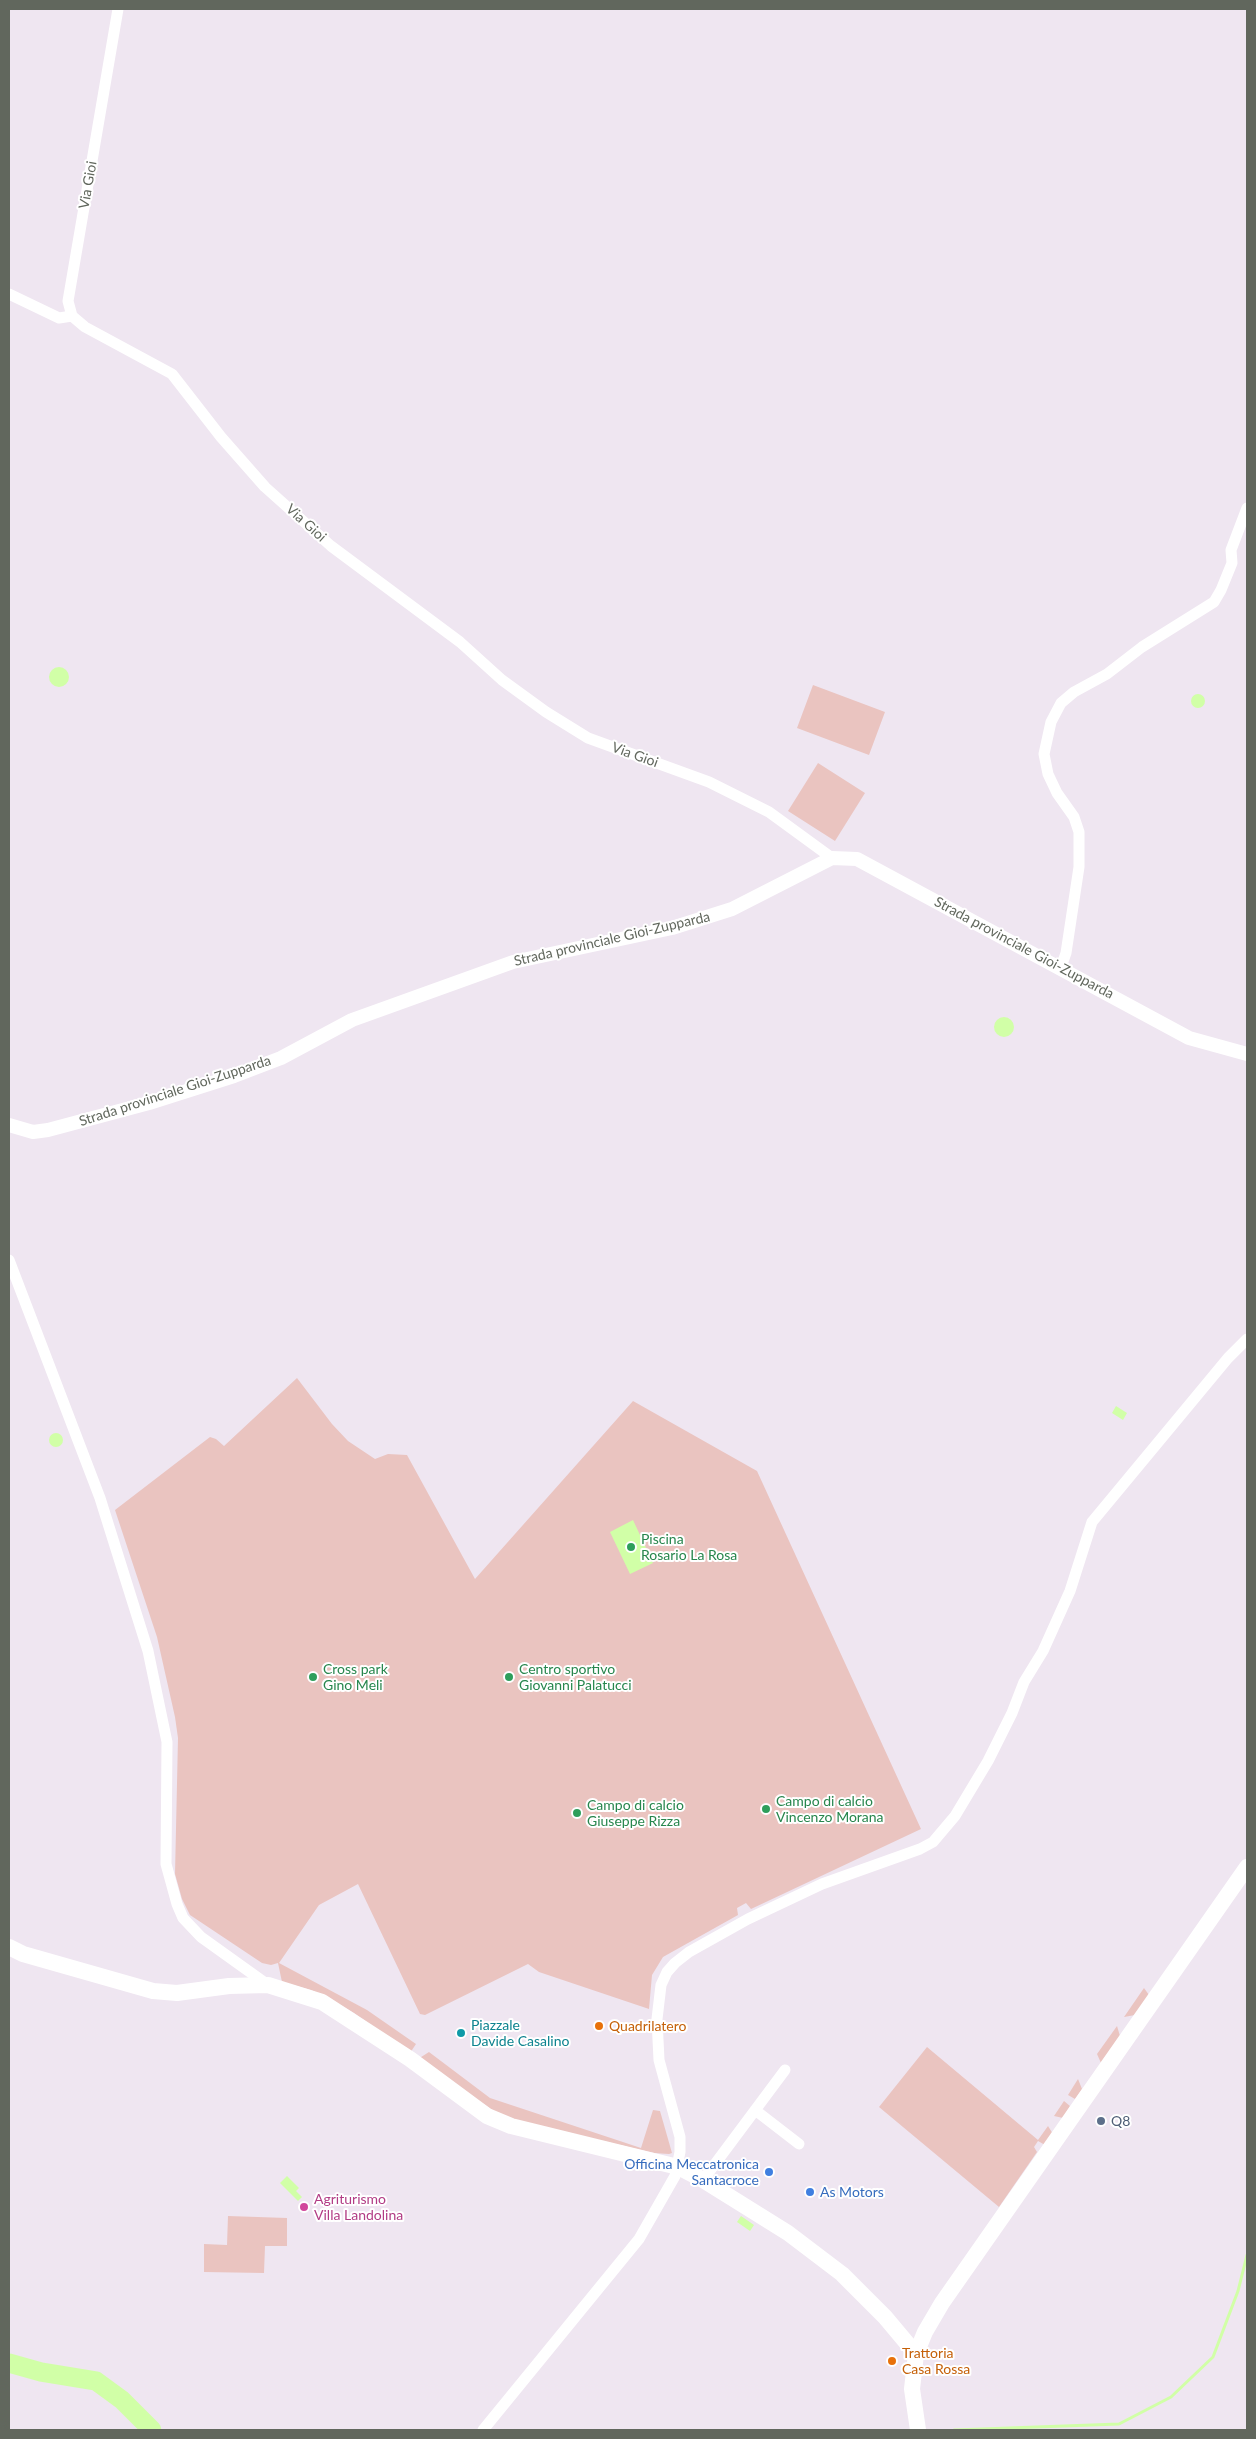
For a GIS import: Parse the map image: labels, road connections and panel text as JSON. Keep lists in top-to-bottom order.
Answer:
{
  "streets": {
    "street": ["Via Gioi", "Strada provinciale Gioi-Zupparda"]
  },
  "crossings": [
    ["Via Gioi", "Strada provinciale Gioi-Zupparda"]
  ],
  "places": [
    "Piscina Rosario La Rosa",
    "Cross park Gino Meli",
    "Centro sportivo Giovanni Palatucci",
    "Campo di calcio Vincenzo Morana",
    "Campo di calcio Giuseppe Rizza",
    "Quadrilatero",
    "Piazzale Davide Casalino",
    "Q8",
    "Officina Meccatronica Santacroce",
    "As Motors",
    "Agriturismo Villa Landolina",
    "Trattoria Casa Rossa"
  ]
}
